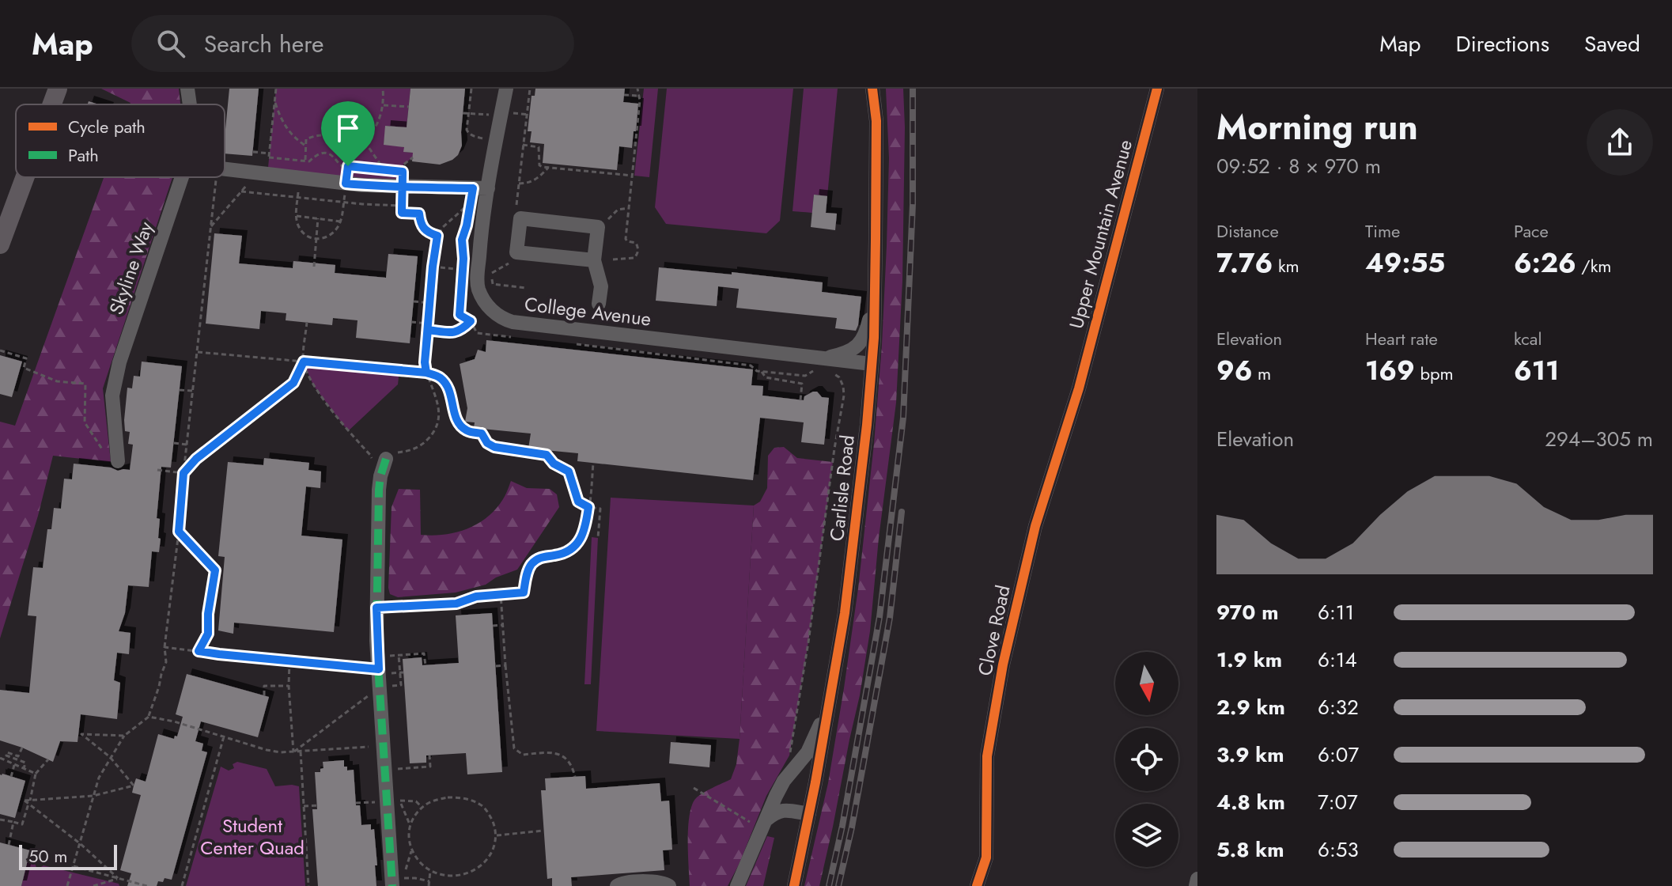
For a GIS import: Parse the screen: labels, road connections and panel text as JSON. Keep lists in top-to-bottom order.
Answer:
{
  "streets": {
    "street": [
      "Upper Mountain Avenue",
      "Skyline Way",
      "College Avenue",
      "Carlisle Road",
      "Clove Road"
    ]
  },
  "crossings": [
    ["Upper Mountain Avenue", "Clove Road"],
    ["College Avenue", "Carlisle Road"]
  ],
  "parks": ["Student Center Quad"],
  "legend": ["Cycle path", "Path"],
  "scale_bar": "50 m",
  "north": "bottom",
  "page": {
    "header": "Map",
    "search": "Search here",
    "nav": ["Map", "Directions", "Saved"],
    "heading": ["Morning run", "09:52 · 8 × 970 m"],
    "stats": [
      ["Distance", "7.76 km"],
      ["Time", "49:55"],
      ["Pace", "6:26 /km"],
      ["Elevation", "96 m"],
      ["Heart rate", "169 bpm"],
      ["kcal", "611"]
    ],
    "chart": ["Elevation", "294–305 m"],
    "list": [
      {
        "name": "970 m",
        "note": "6:11"
      },
      {
        "name": "1.9 km",
        "note": "6:14"
      },
      {
        "name": "2.9 km",
        "note": "6:32"
      },
      {
        "name": "3.9 km",
        "note": "6:07"
      },
      {
        "name": "4.8 km",
        "note": "7:07"
      },
      {
        "name": "5.8 km",
        "note": "6:53"
      }
    ],
    "scale": "50 m"
  }
}
